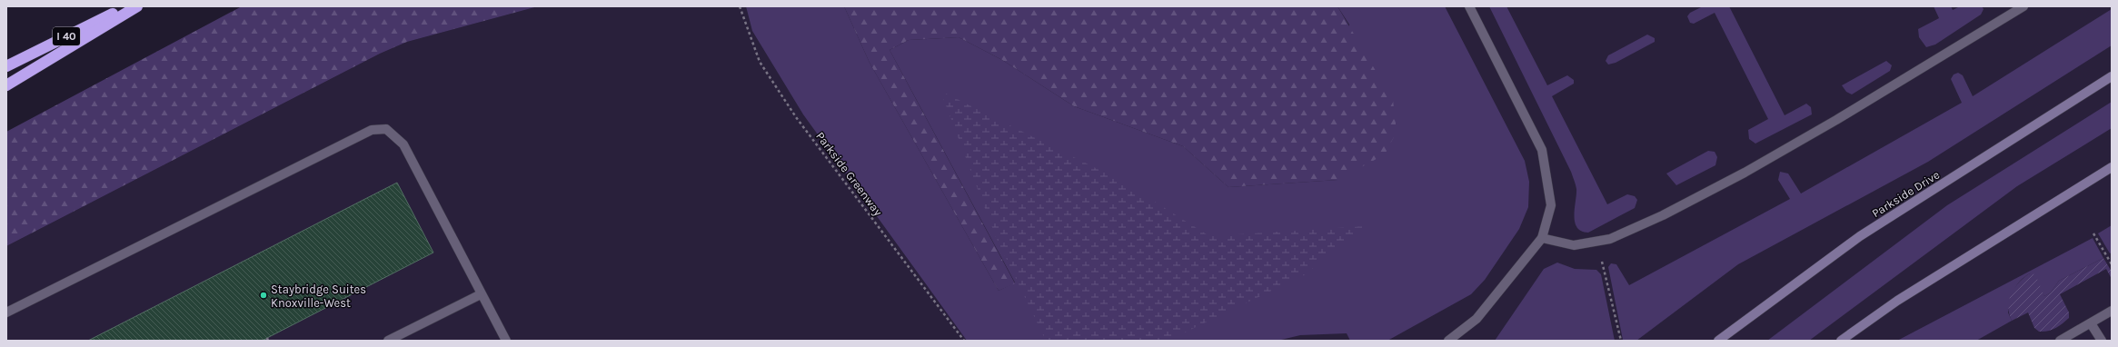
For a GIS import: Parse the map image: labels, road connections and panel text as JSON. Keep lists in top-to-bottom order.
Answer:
{
  "streets": {
    "highway": ["I 40"],
    "street": ["Parkside Drive"],
    "path": ["Parkside Greenway"]
  },
  "places": ["Staybridge Suites Knoxville-West"]
}
